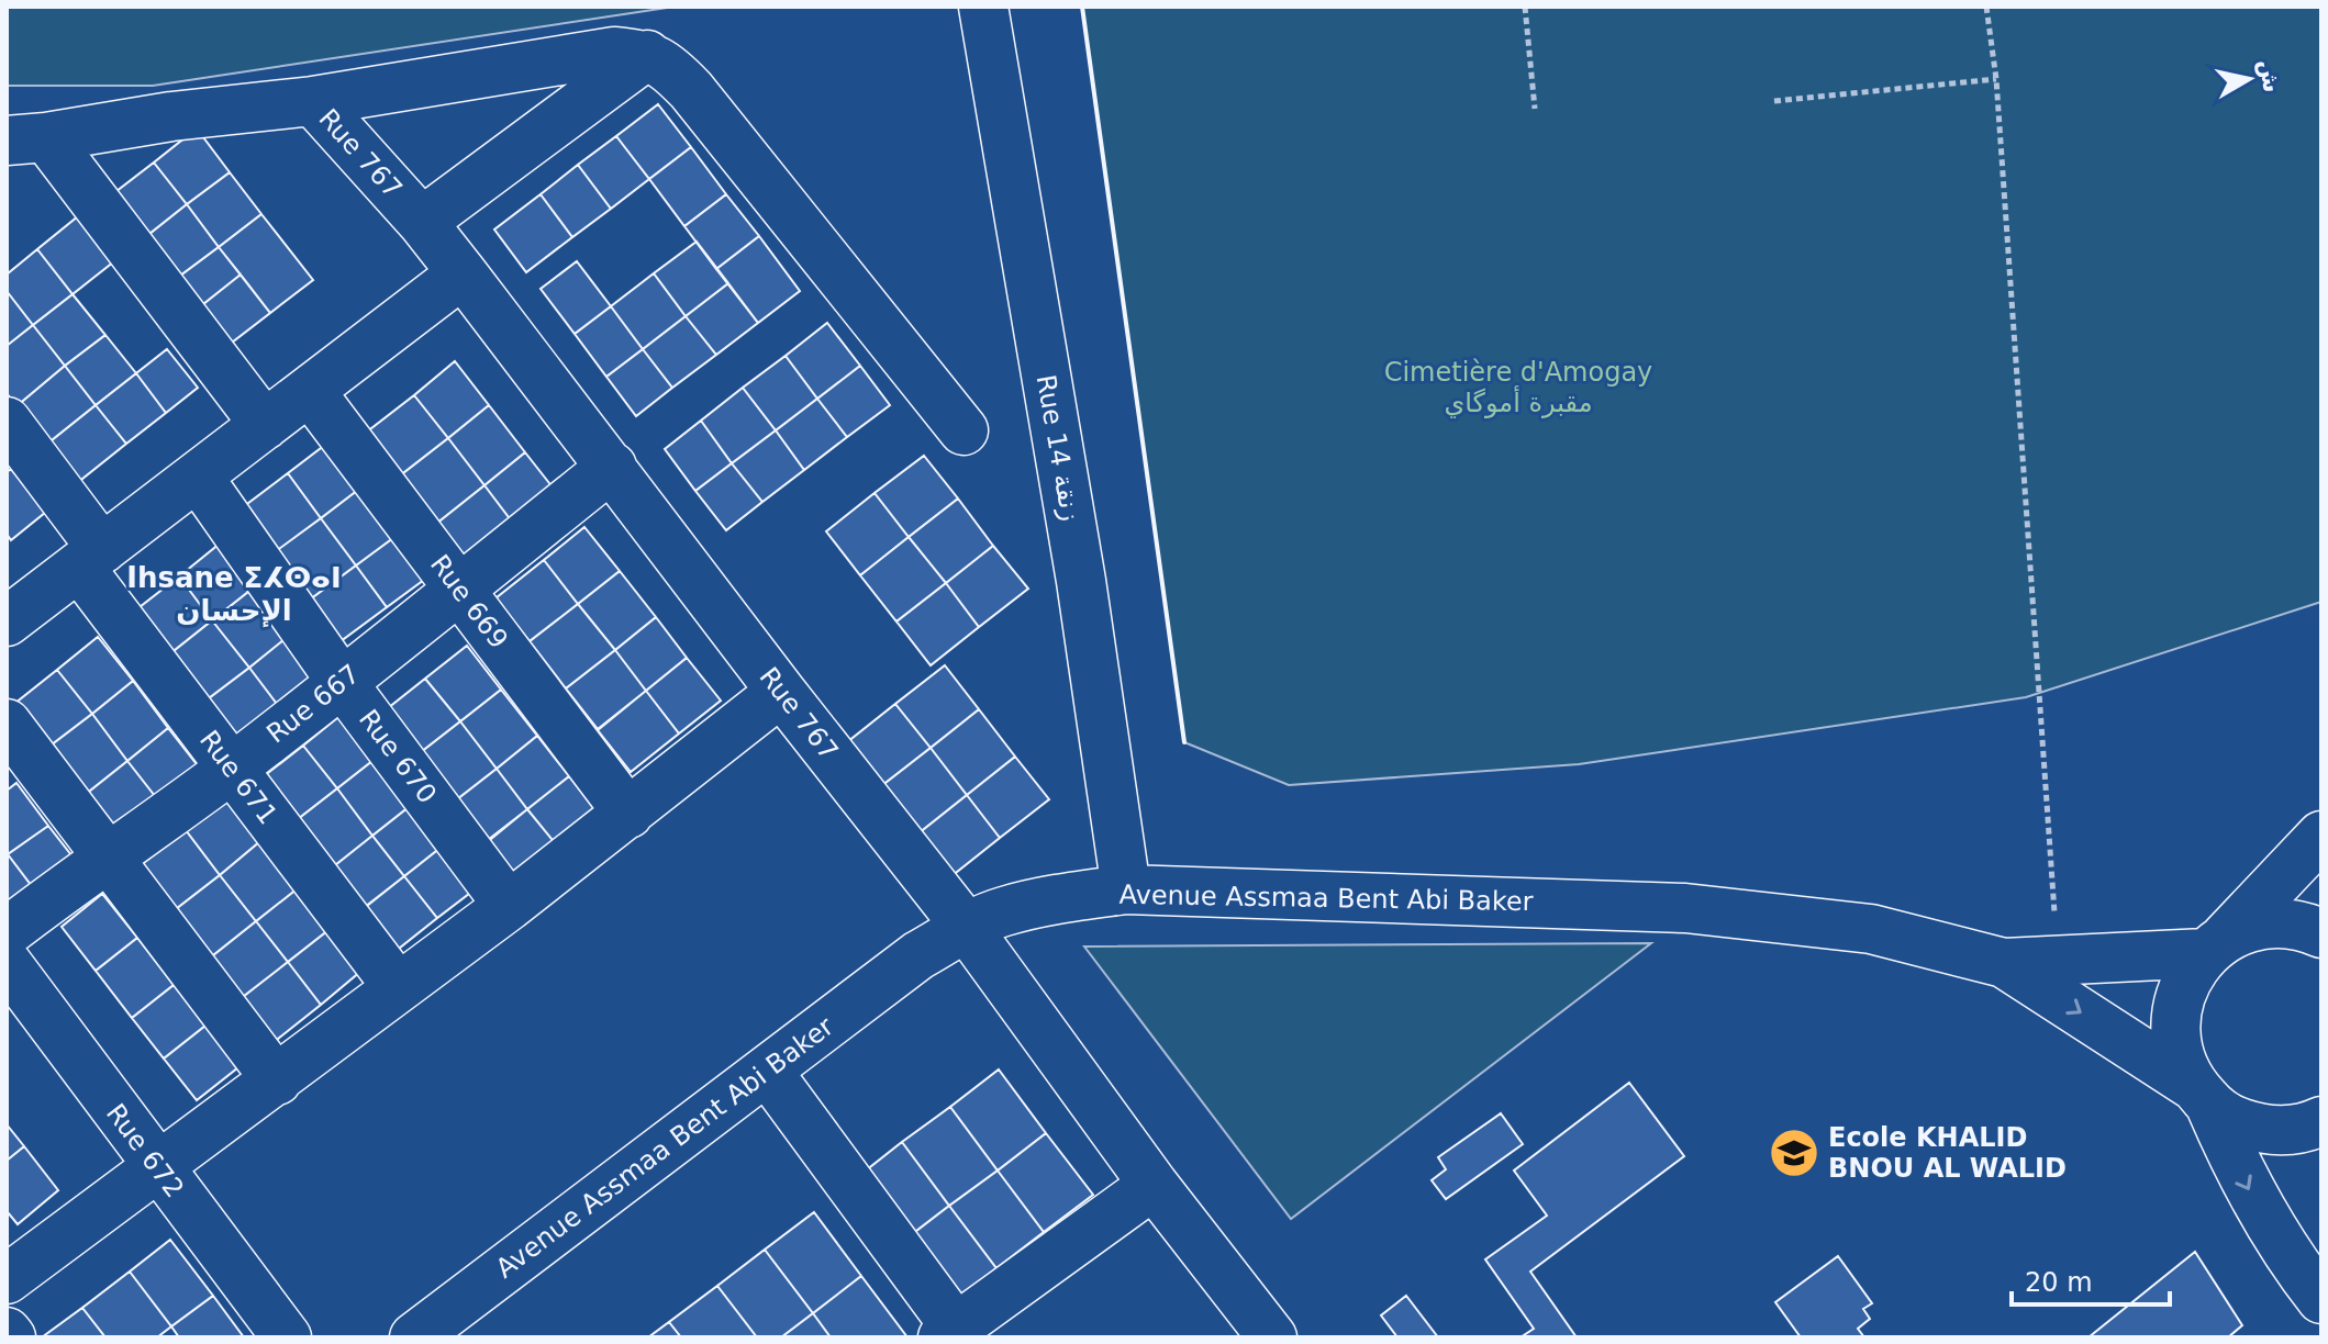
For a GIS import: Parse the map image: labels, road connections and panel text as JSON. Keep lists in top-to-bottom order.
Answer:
{
  "streets": {
    "street": [
      "Rue 767",
      "Rue 14 زنقة",
      "Rue 669",
      "Rue 667",
      "Rue 670",
      "Rue 671",
      "Avenue Assmaa Bent Abi Baker",
      "Rue 672"
    ]
  },
  "crossings": [
    ["Rue 767", "Rue 667"],
    ["Rue 767", "Avenue Assmaa Bent Abi Baker"],
    ["Rue 14 زنقة", "Avenue Assmaa Bent Abi Baker"],
    ["Rue 669", "Rue 667"],
    ["Rue 667", "Rue 670"],
    ["Rue 667", "Rue 671"]
  ],
  "districts": ["Ihsane ⵉⵃⵙⴰⵏ الإحسان"],
  "parks": ["Cimetière d'Amogay مقبرة أموگاي"],
  "places": {
    "school or university": ["Ecole KHALID BNOU AL WALID"]
  },
  "scale_bar": "20 m",
  "north": "right"
}
